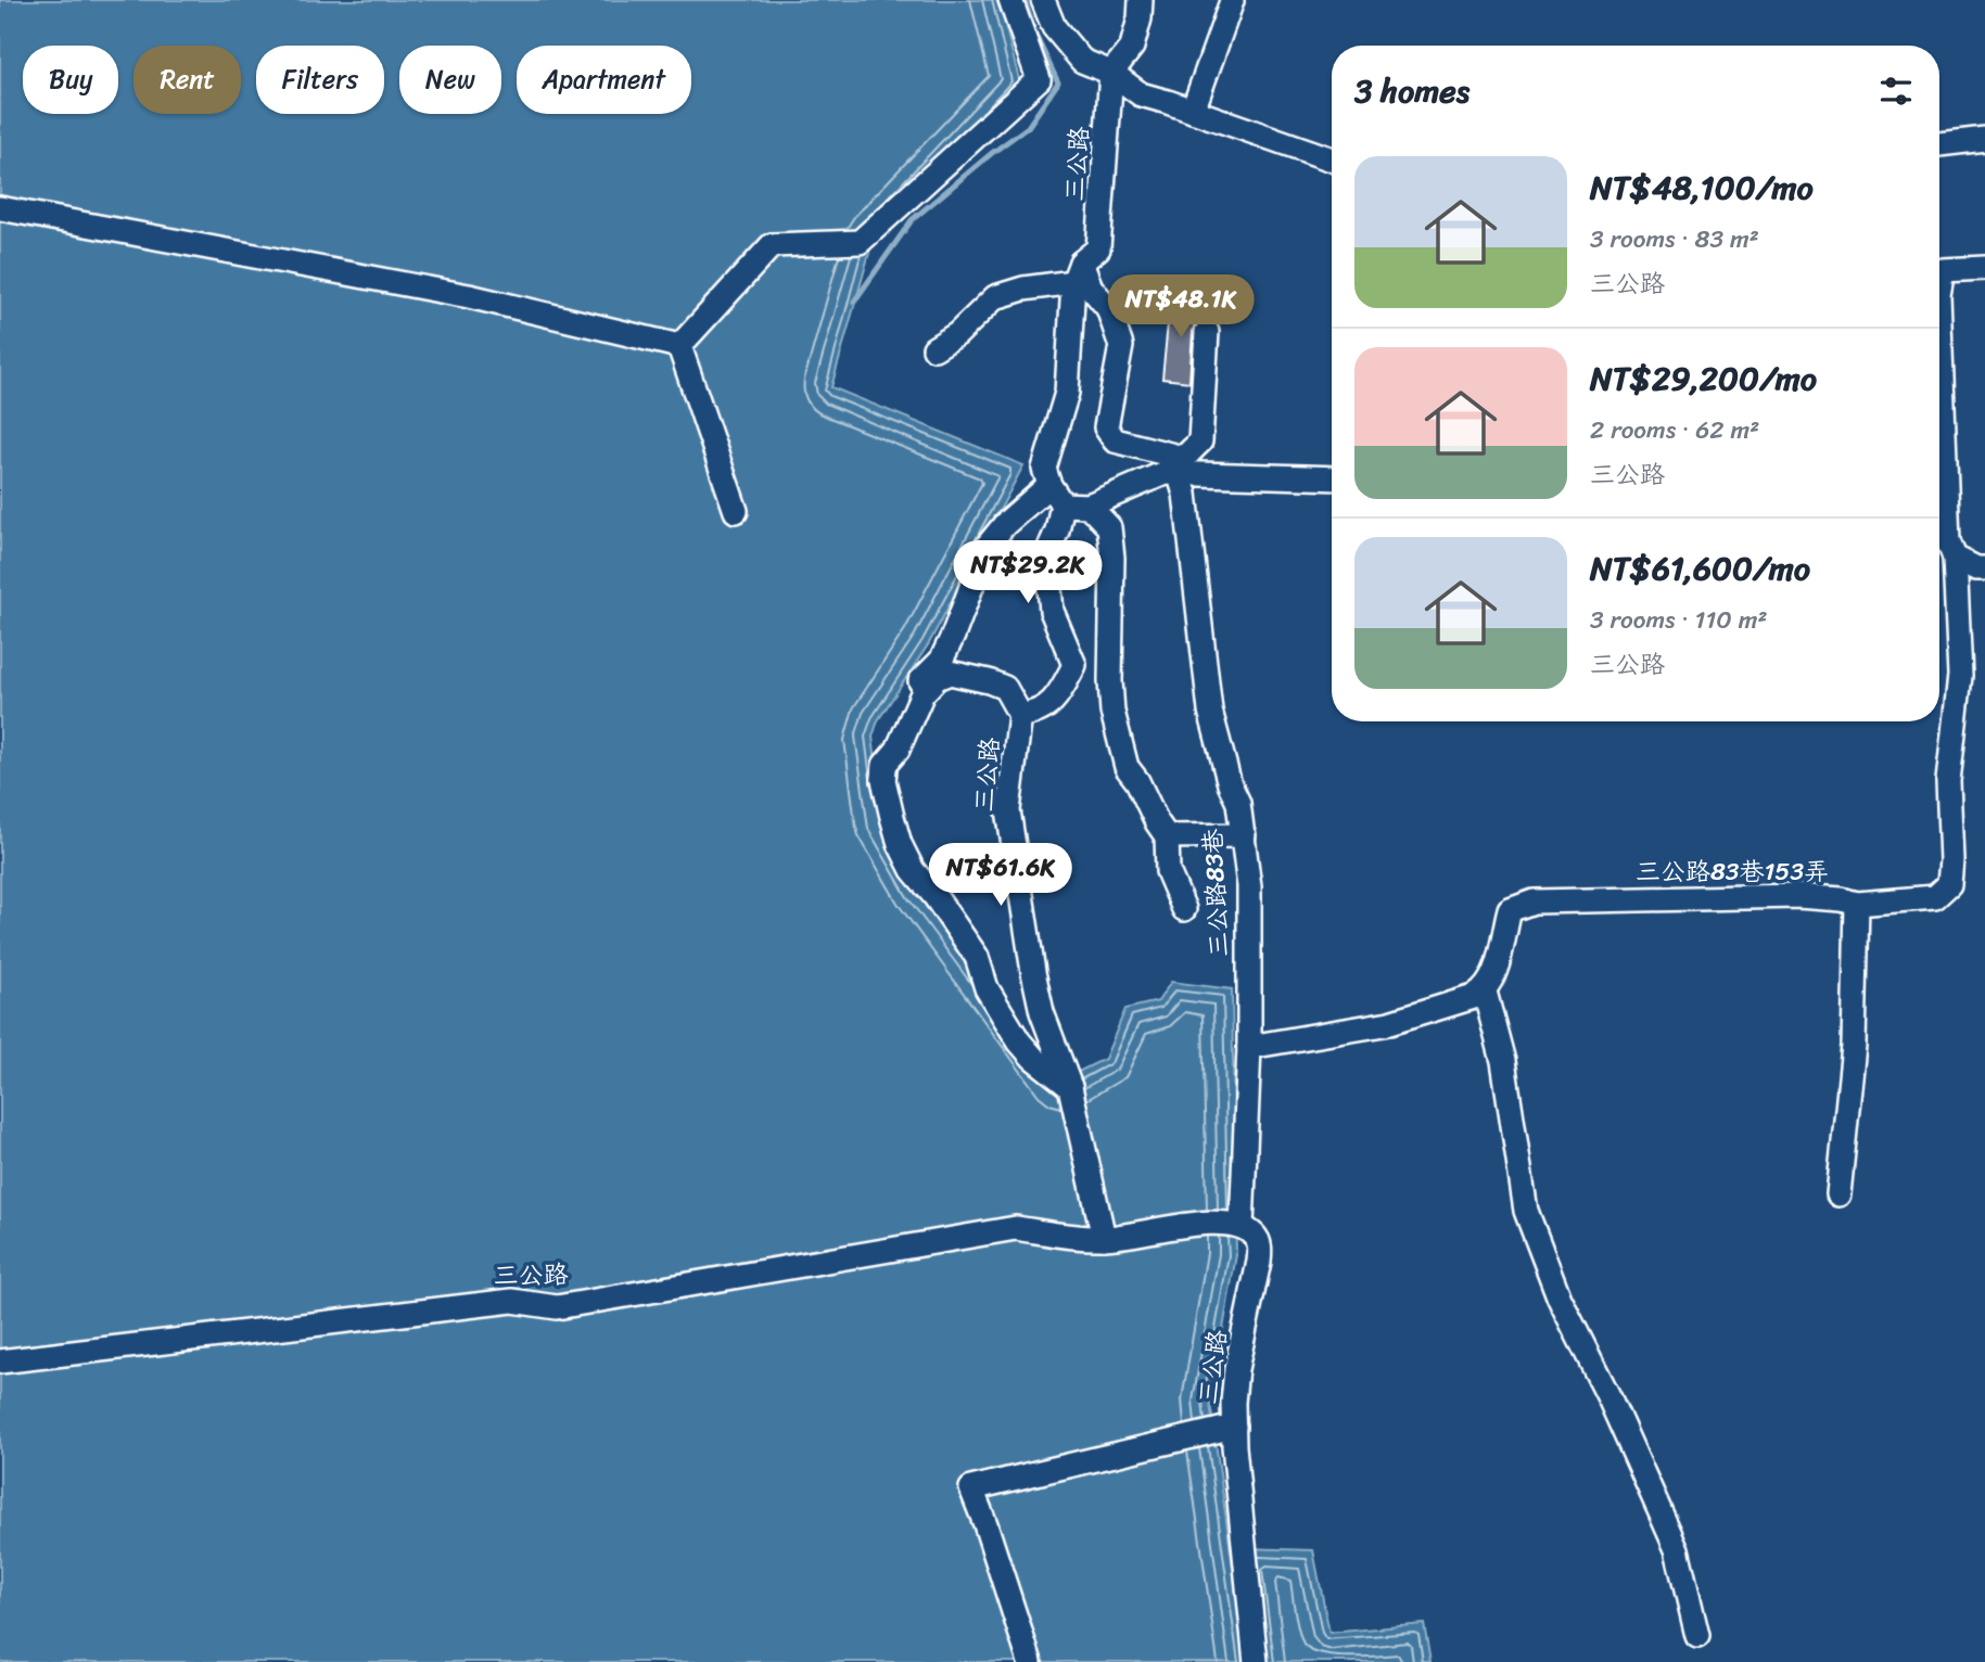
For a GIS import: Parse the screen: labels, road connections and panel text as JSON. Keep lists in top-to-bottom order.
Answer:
{
  "streets": {
    "street": ["三公路", "三公路83巷153弄", "三公路83巷"]
  },
  "crossings": [
    ["三公路", "三公路83巷"]
  ],
  "page": {
    "chip": [
      "Buy",
      "Rent",
      "Filters",
      "New",
      "Apartment"
    ],
    "heading": "3 homes",
    "list": [
      {
        "name": "NT$48,100/mo",
        "note": "3 rooms · 83 m² · 三公路"
      },
      {
        "name": "NT$29,200/mo",
        "note": "2 rooms · 62 m² · 三公路"
      },
      {
        "name": "NT$61,600/mo",
        "note": "3 rooms · 110 m² · 三公路"
      }
    ],
    "price": ["NT$48.1K", "NT$29.2K", "NT$61.6K"]
  }
}
